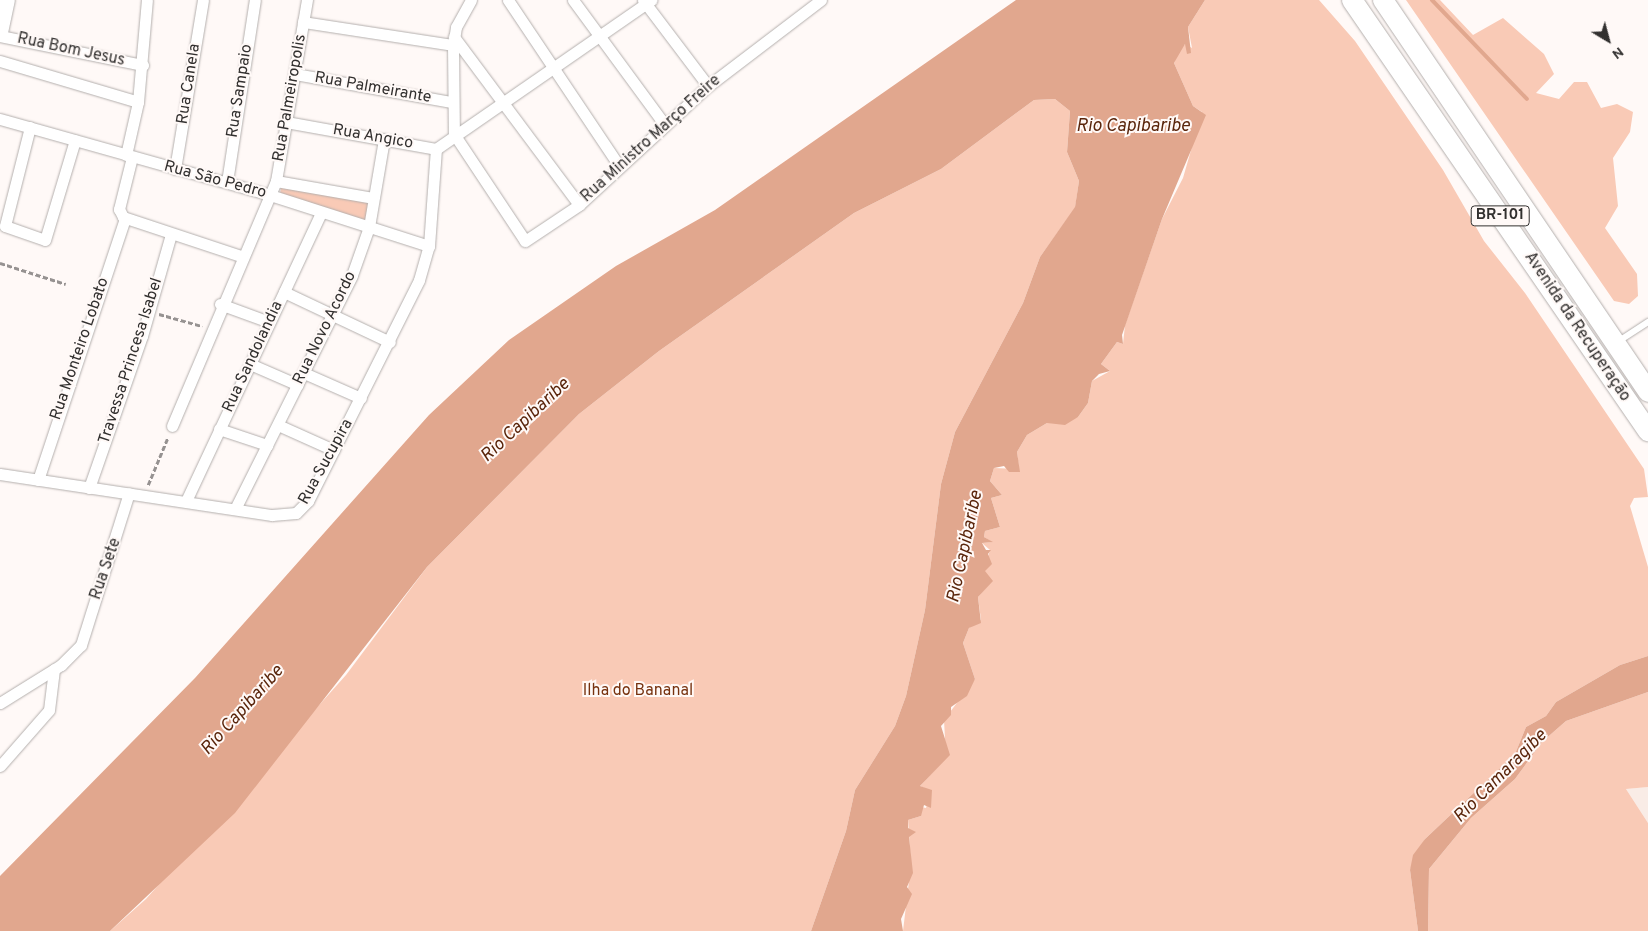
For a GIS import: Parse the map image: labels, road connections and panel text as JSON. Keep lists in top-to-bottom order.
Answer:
{
  "streets": {
    "highway": ["BR-101", "Avenida da Recuperação"],
    "street": [
      "Rua Bom Jesus",
      "Rua Canela",
      "Rua Palmeirante",
      "Rua Sampaio",
      "Rua Palmeiropolis",
      "Rua Angico",
      "Rua Ministro Março Freire",
      "Rua São Pedro",
      "Rua Novo Acordo",
      "Rua Monteiro Lobato",
      "Rua Sandolandia",
      "Travessa Princesa Isabel",
      "Rua Sucupira",
      "Rua Sete"
    ]
  },
  "crossings": [
    ["Rua Bom Jesus", "Rua Monteiro Lobato"],
    ["Rua Canela", "Rua São Pedro"],
    ["Rua Palmeirante", "Rua Palmeiropolis"],
    ["Rua Sampaio", "Rua São Pedro"],
    ["Rua Palmeiropolis", "Rua Angico"],
    ["Rua Palmeiropolis", "Rua São Pedro"],
    ["Rua Angico", "Rua Ministro Março Freire"],
    ["Rua Angico", "Rua Novo Acordo"],
    ["Rua Angico", "Rua Sucupira"],
    ["Rua São Pedro", "Rua Novo Acordo"],
    ["Rua São Pedro", "Rua Monteiro Lobato"],
    ["Rua São Pedro", "Rua Sandolandia"],
    ["Rua São Pedro", "Rua Sucupira"],
    ["Rua Novo Acordo", "Rua Sucupira"],
    ["Rua Monteiro Lobato", "Rua Sucupira"],
    ["Rua Sandolandia", "Rua Sucupira"],
    ["Travessa Princesa Isabel", "Rua Sucupira"],
    ["Rua Sucupira", "Rua Sete"]
  ],
  "water": ["Rio Capibaribe", "Rio Camaragibe"],
  "parks": ["Ilha do Bananal"],
  "north": "bottom right"
}
